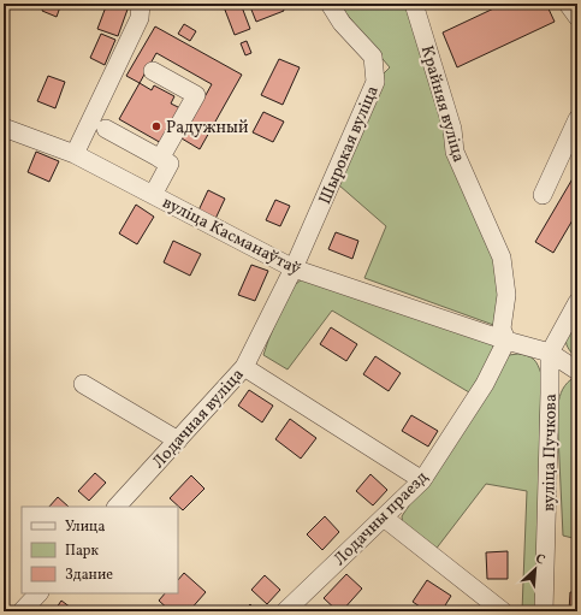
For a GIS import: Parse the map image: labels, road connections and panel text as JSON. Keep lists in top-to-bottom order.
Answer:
{
  "streets": {
    "street": [
      "Крайняя вуліца",
      "Шырокая вуліца",
      "вуліца Касманаўтаў",
      "Лодачная вуліца",
      "вуліца Пучкова",
      "Лодачны праезд"
    ]
  },
  "crossings": [
    ["Крайняя вуліца", "вуліца Касманаўтаў"],
    ["Крайняя вуліца", "Лодачны праезд"],
    ["Шырокая вуліца", "вуліца Касманаўтаў"],
    ["Шырокая вуліца", "Лодачная вуліца"],
    ["вуліца Касманаўтаў", "Лодачная вуліца"],
    ["вуліца Касманаўтаў", "вуліца Пучкова"],
    ["вуліца Касманаўтаў", "Лодачны праезд"]
  ],
  "places": ["Радужный"],
  "legend": ["Улица", "Парк", "Здание"],
  "north": "top right"
}
